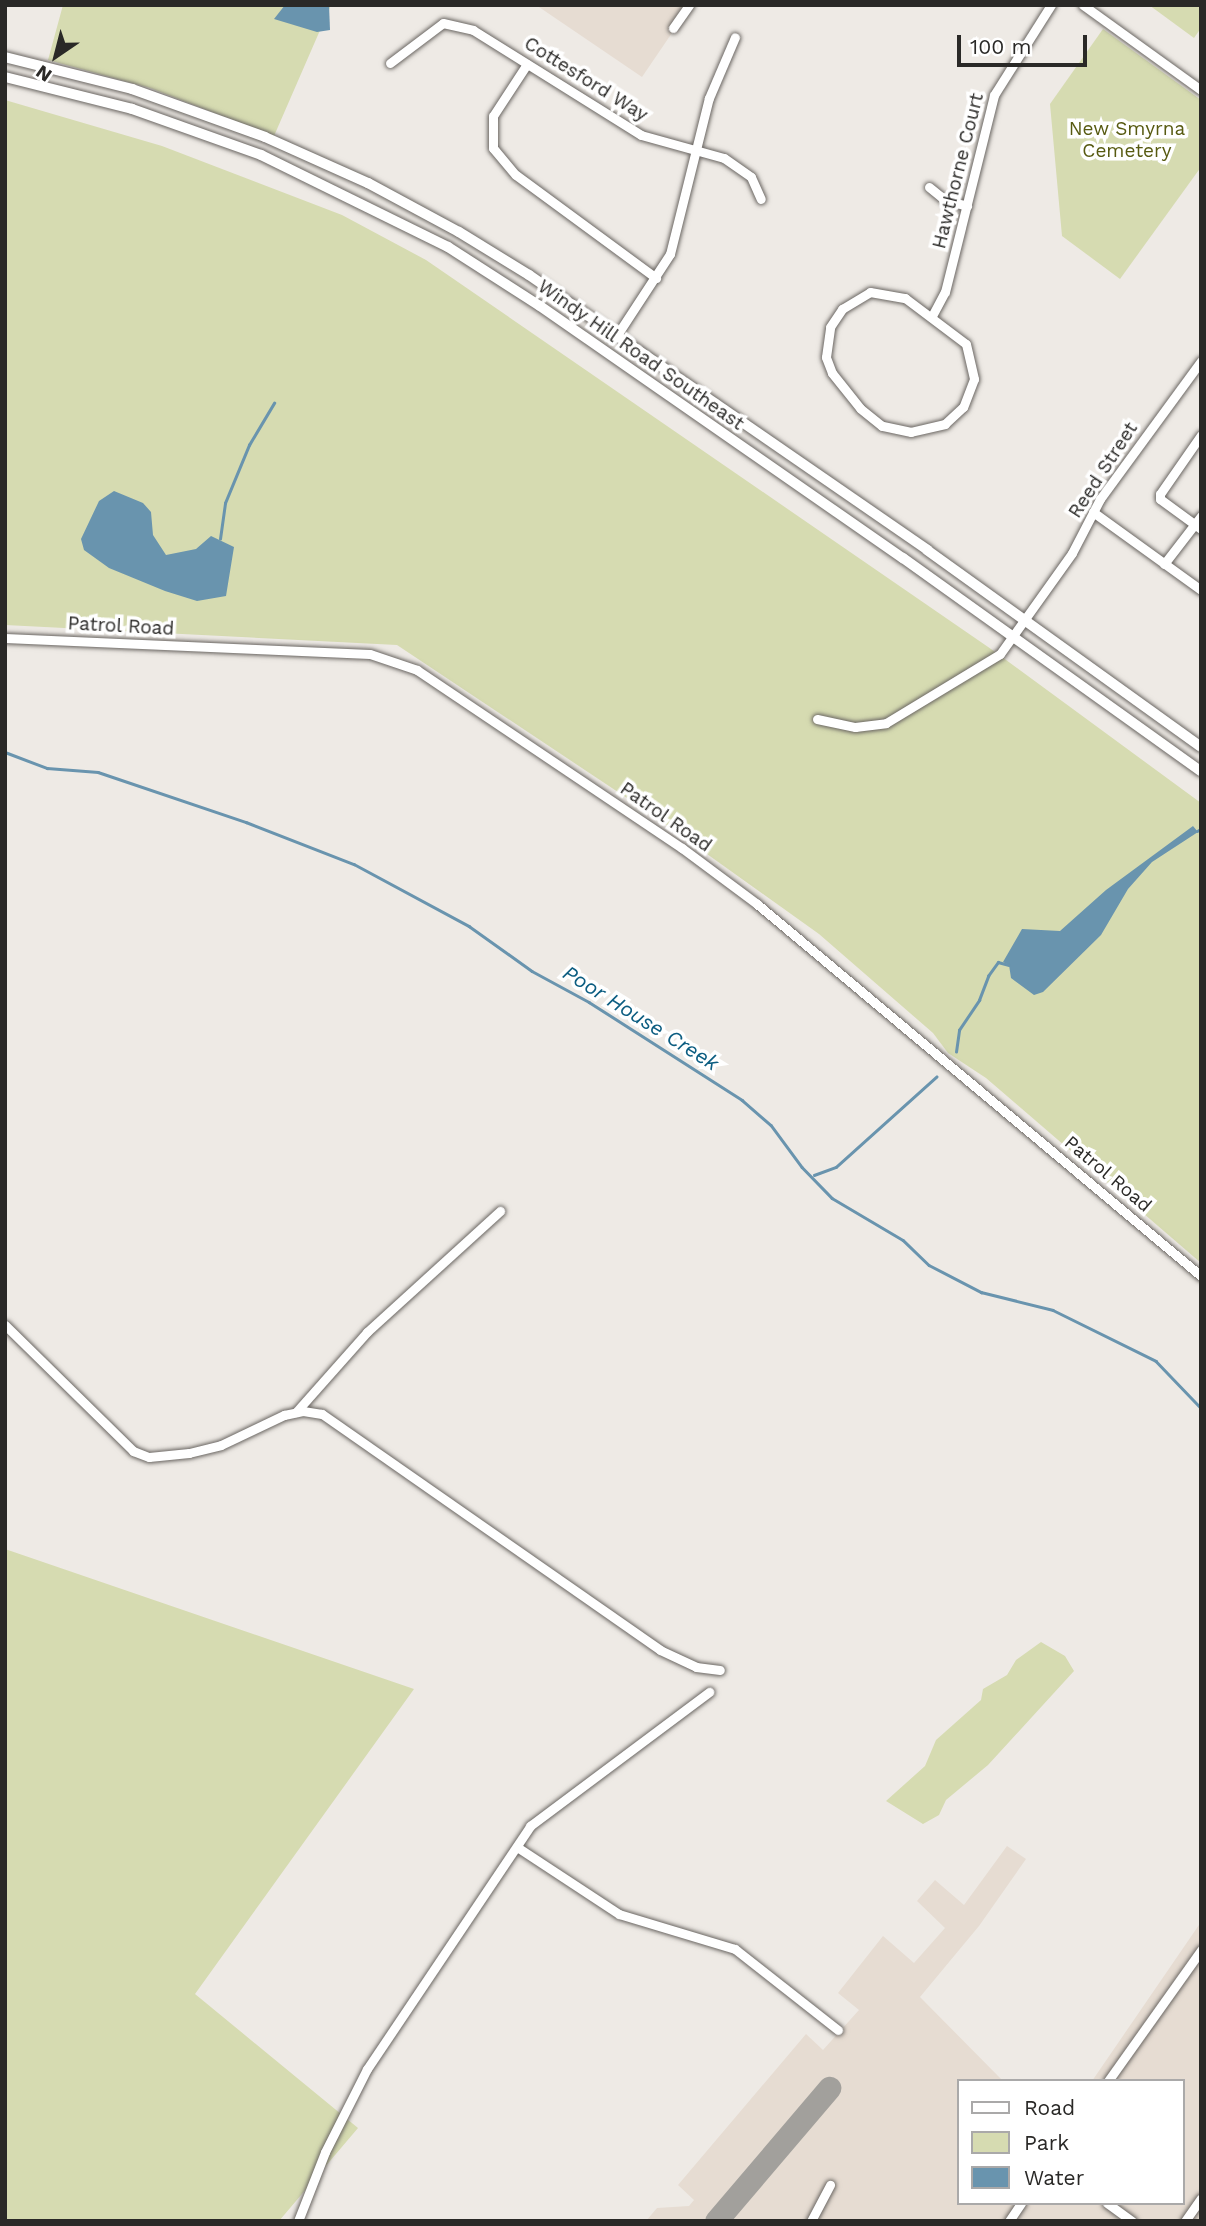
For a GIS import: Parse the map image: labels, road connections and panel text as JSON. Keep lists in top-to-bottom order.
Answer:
{
  "streets": {
    "main road": ["Windy Hill Road Southeast"],
    "street": [
      "Cottesford Way",
      "Hawthorne Court",
      "Reed Street",
      "Patrol Road"
    ]
  },
  "crossings": [
    ["Windy Hill Road Southeast", "Reed Street"]
  ],
  "water": ["Poor House Creek"],
  "parks": ["New Smyrna Cemetery"],
  "legend": ["Road", "Park", "Water"],
  "scale_bar": "100 m",
  "north": "bottom left"
}
